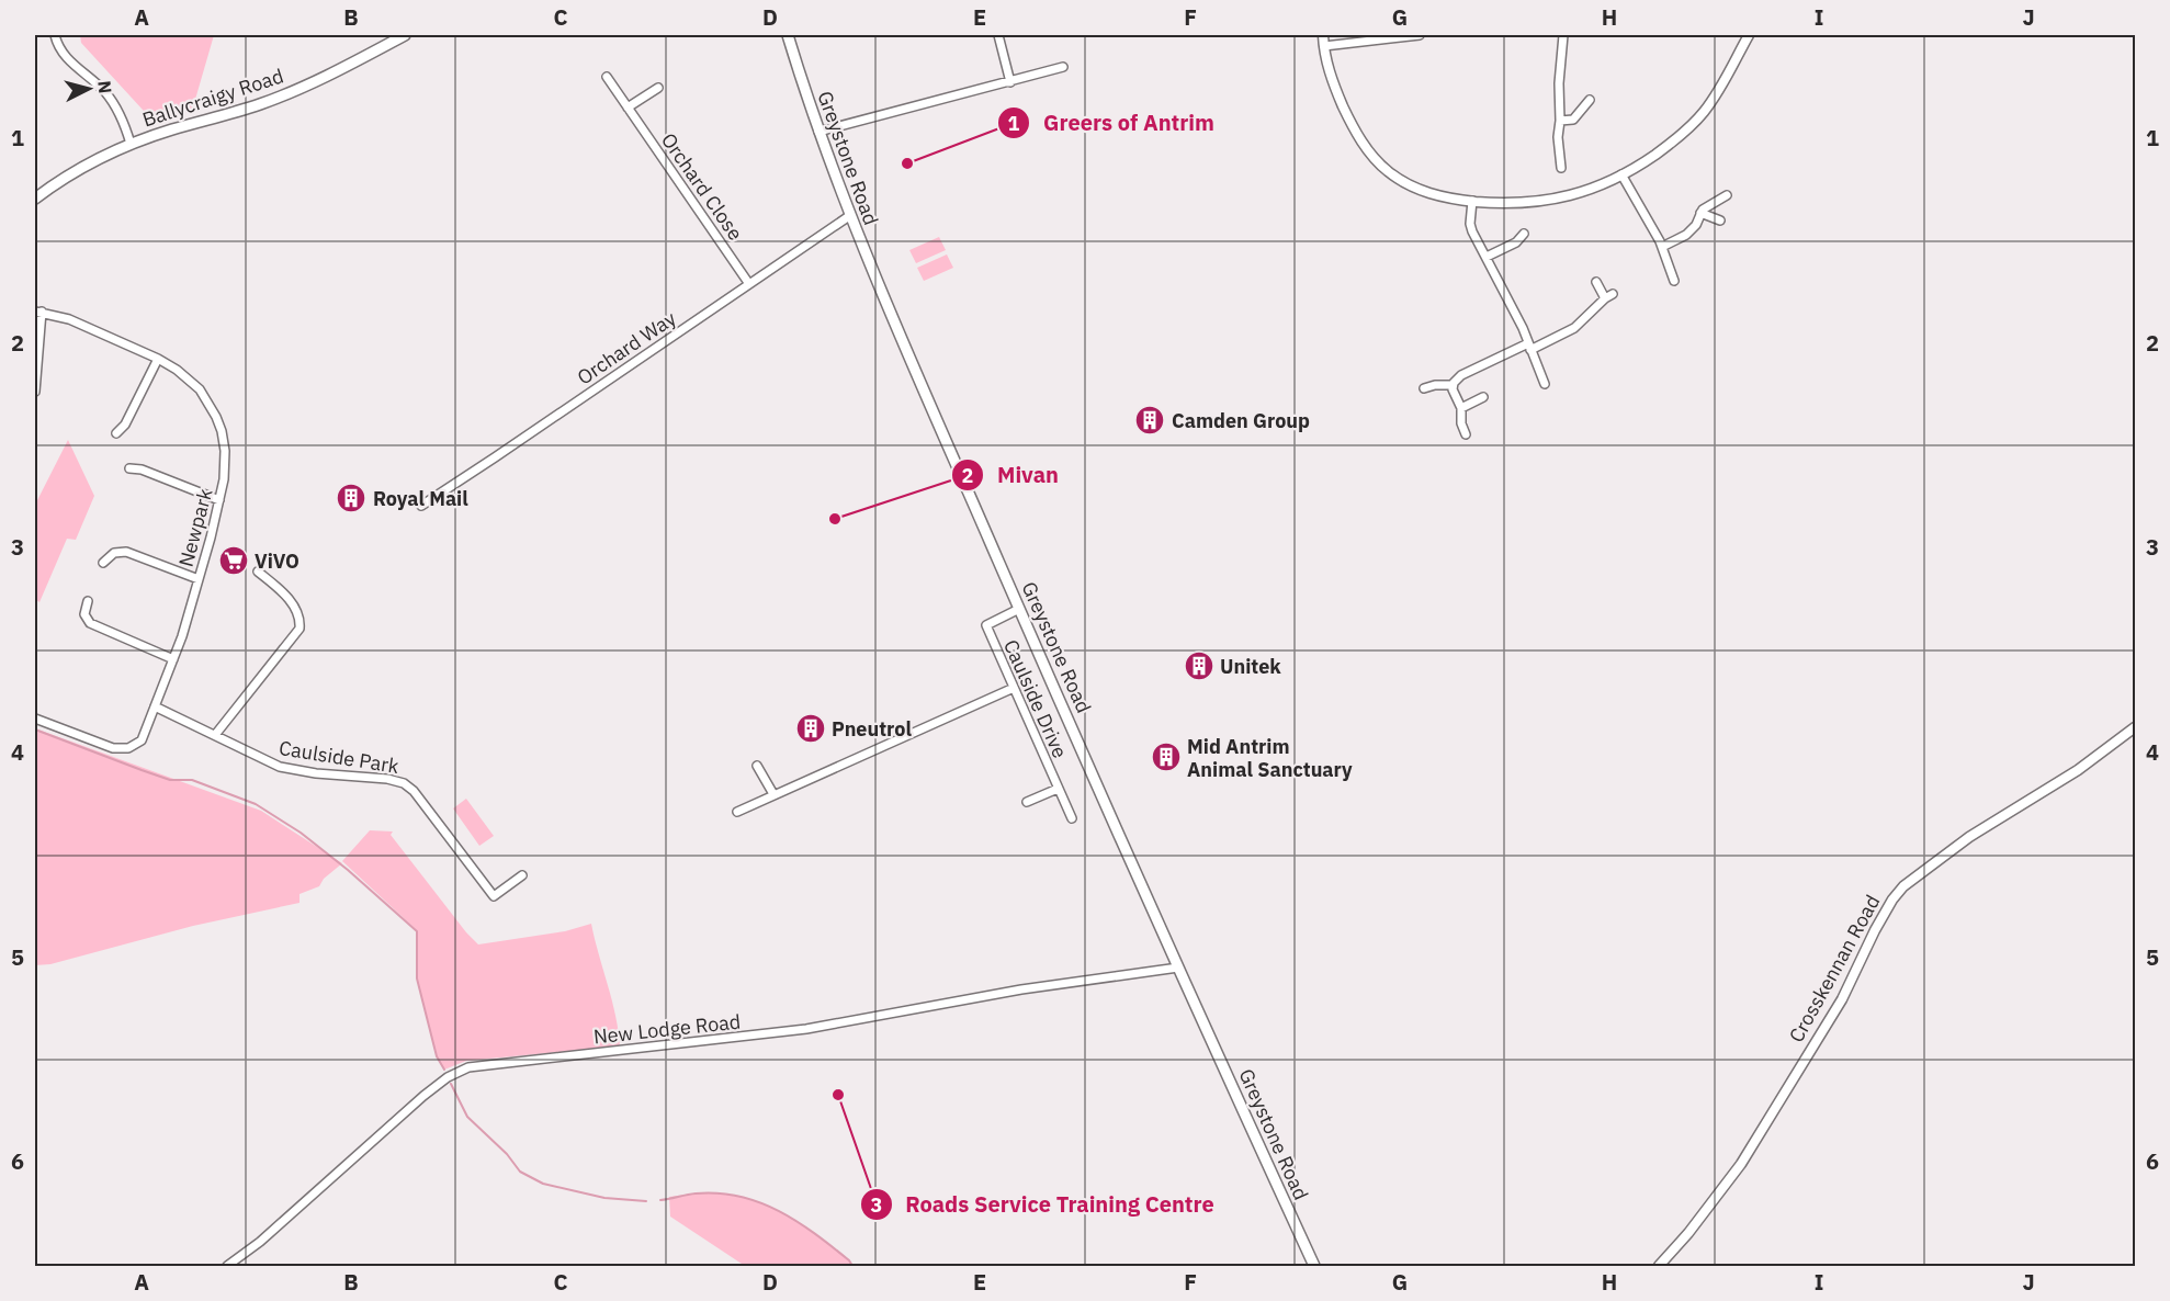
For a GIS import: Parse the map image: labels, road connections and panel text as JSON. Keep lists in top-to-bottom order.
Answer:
{
  "streets": {
    "main road": ["Ballycraigy Road", "Greystone Road"],
    "street": [
      "Orchard Close",
      "Orchard Way",
      "Newpark",
      "Caulside Drive",
      "Caulside Park",
      "Crosskennan Road",
      "New Lodge Road"
    ]
  },
  "crossings": [
    ["Greystone Road", "Orchard Way"],
    ["Greystone Road", "Caulside Drive"],
    ["Greystone Road", "New Lodge Road"],
    ["Orchard Close", "Orchard Way"],
    ["Newpark", "Caulside Park"]
  ],
  "places": {
    "other": ["Greers of Antrim", "Mivan", "Roads Service Training Centre"],
    "building": [
      "Camden Group",
      "Royal Mail",
      "Unitek",
      "Pneutrol",
      "Mid Antrim Animal Sanctuary"
    ],
    "supermarket": ["ViVO"]
  },
  "north": "right",
  "grid": {
    "columns": [
      "A",
      "B",
      "C",
      "D",
      "E",
      "F",
      "G",
      "H",
      "I",
      "J"
    ],
    "rows": [
      "1",
      "2",
      "3",
      "4",
      "5",
      "6"
    ]
  }
}
